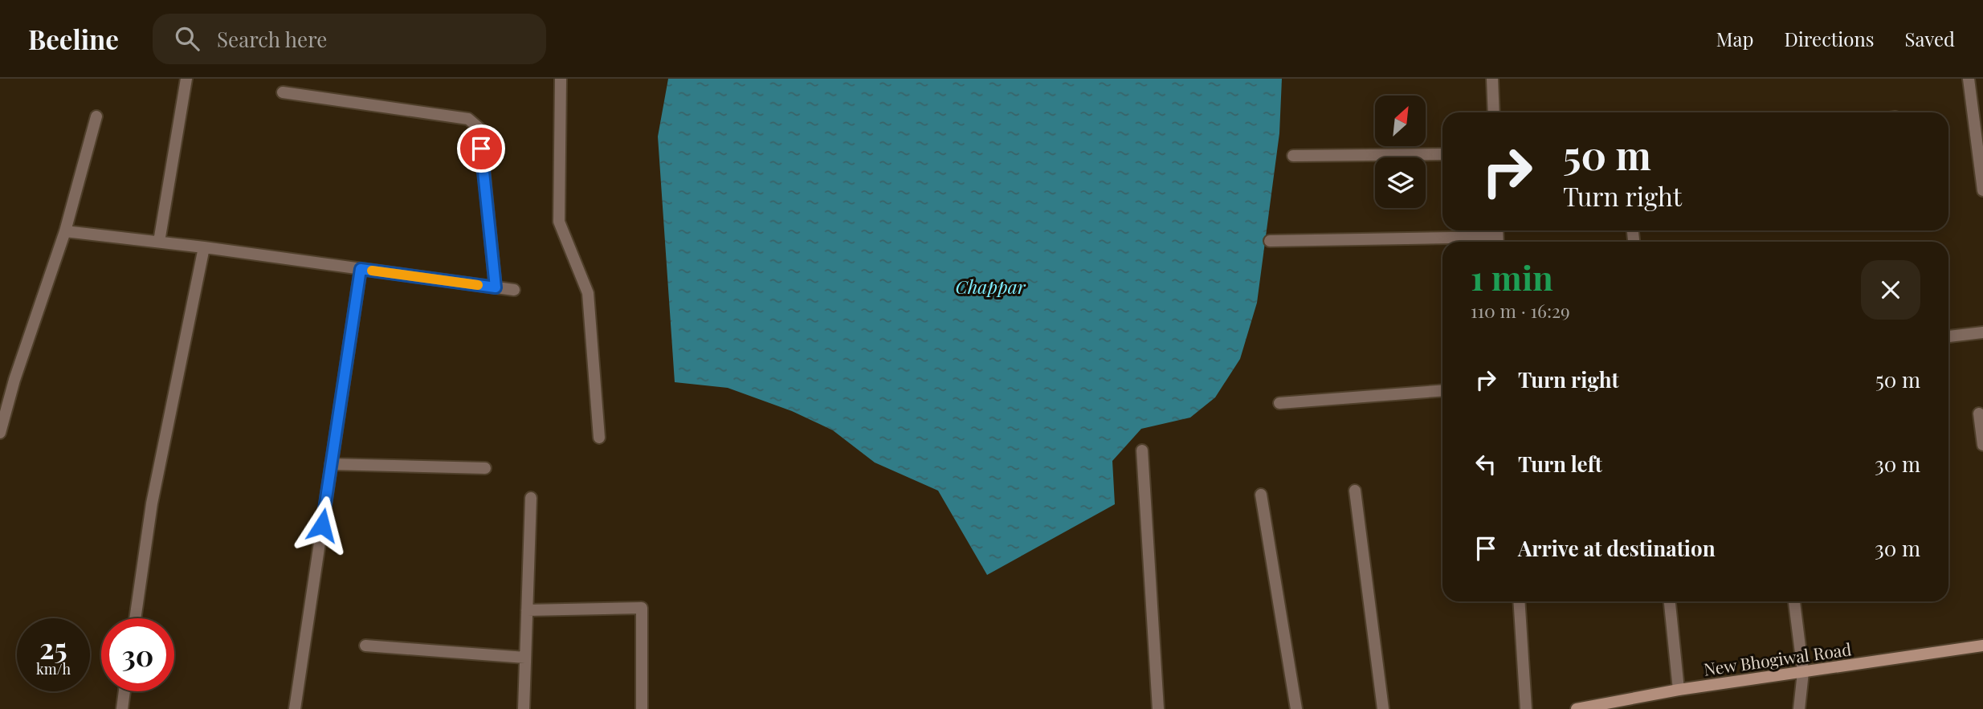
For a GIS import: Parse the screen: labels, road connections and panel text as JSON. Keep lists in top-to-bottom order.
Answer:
{
  "streets": {
    "street": ["New Bhogiwal Road"]
  },
  "water": ["Chappar"],
  "north": "top right",
  "page": {
    "header": "Beeline",
    "search": "Search here",
    "nav": ["Map", "Directions", "Saved"],
    "turn": ["50 m", "Turn right"],
    "heading": ["1 min", "110 m · 16:29"],
    "list": [
      {
        "name": "Turn right",
        "value": "50 m"
      },
      {
        "name": "Turn left",
        "value": "30 m"
      },
      {
        "name": "Arrive at destination",
        "value": "30 m"
      }
    ],
    "speed": "25 km/h",
    "limit": "30"
  }
}
